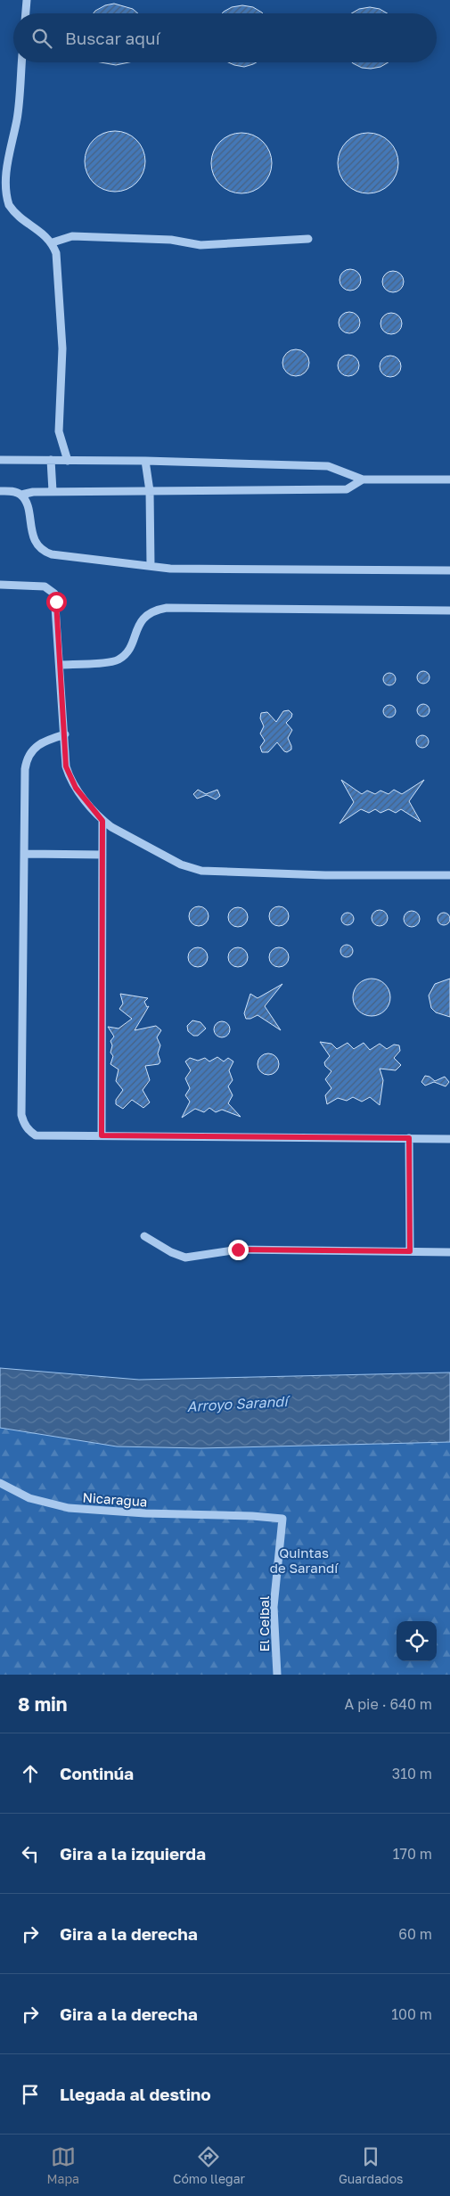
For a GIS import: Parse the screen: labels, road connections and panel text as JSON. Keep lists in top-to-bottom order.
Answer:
{
  "streets": {
    "street": ["Nicaragua", "El Ceibal"]
  },
  "crossings": [
    ["Nicaragua", "El Ceibal"]
  ],
  "water": ["Arroyo Sarandí"],
  "parks": ["Quintas de Sarandí"],
  "page": {
    "search": "Buscar aquí",
    "heading": ["8 min", "A pie · 640 m"],
    "list": [
      ["Continúa", "310 m"],
      ["Gira a la izquierda", "170 m"],
      ["Gira a la derecha", "60 m"],
      ["Gira a la derecha", "100 m"],
      "Llegada al destino"
    ],
    "nav": ["Mapa", "Cómo llegar", "Guardados"]
  }
}
